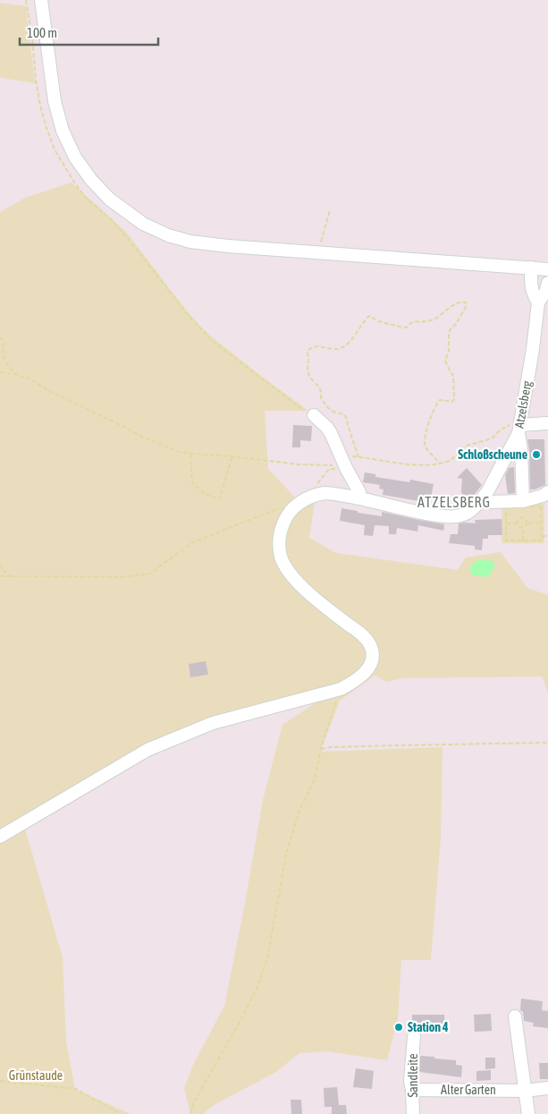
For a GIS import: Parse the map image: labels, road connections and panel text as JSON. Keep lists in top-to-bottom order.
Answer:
{
  "streets": {
    "street": ["Atzelsberg", "Sandleite", "Alter Garten"]
  },
  "crossings": [
    ["Sandleite", "Alter Garten"]
  ],
  "districts": ["ATZELSBERG"],
  "parks": ["Grünstaude"],
  "places": ["Schloßscheune", "Station 4"],
  "scale_bar": "100 m"
}
